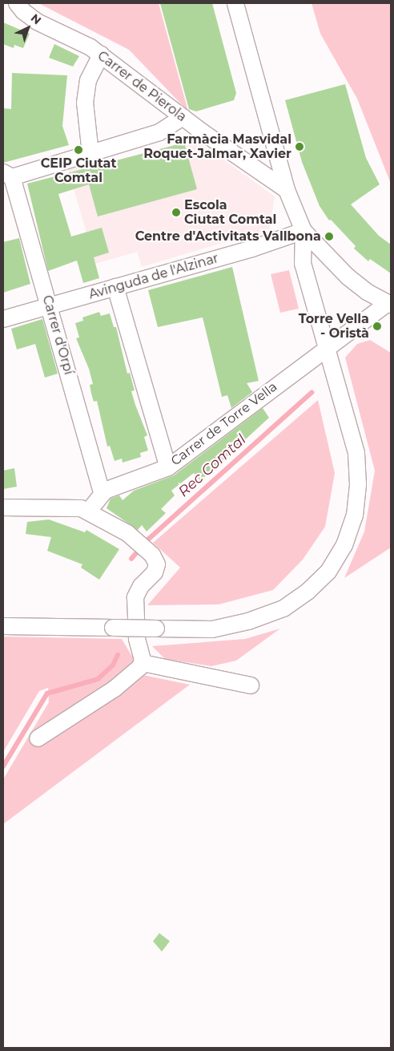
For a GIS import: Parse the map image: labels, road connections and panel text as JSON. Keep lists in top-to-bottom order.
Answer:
{
  "streets": {
    "street": [
      "Carrer de Pierola",
      "Avinguda de l'Alzinar",
      "Carrer d'Orpí",
      "Carrer de Torre Vella"
    ]
  },
  "crossings": [
    ["Avinguda de l'Alzinar", "Carrer d'Orpí"],
    ["Carrer d'Orpí", "Carrer de Torre Vella"]
  ],
  "water": ["Rec Comtal"],
  "places": [
    "Farmàcia Masvidal Roquet-Jalmar, Xavier",
    "CEIP Ciutat Comtal",
    "Escola Ciutat Comtal",
    "Centre d'Activitats Vallbona",
    "Torre Vella - Oristà"
  ],
  "north": "top right"
}
